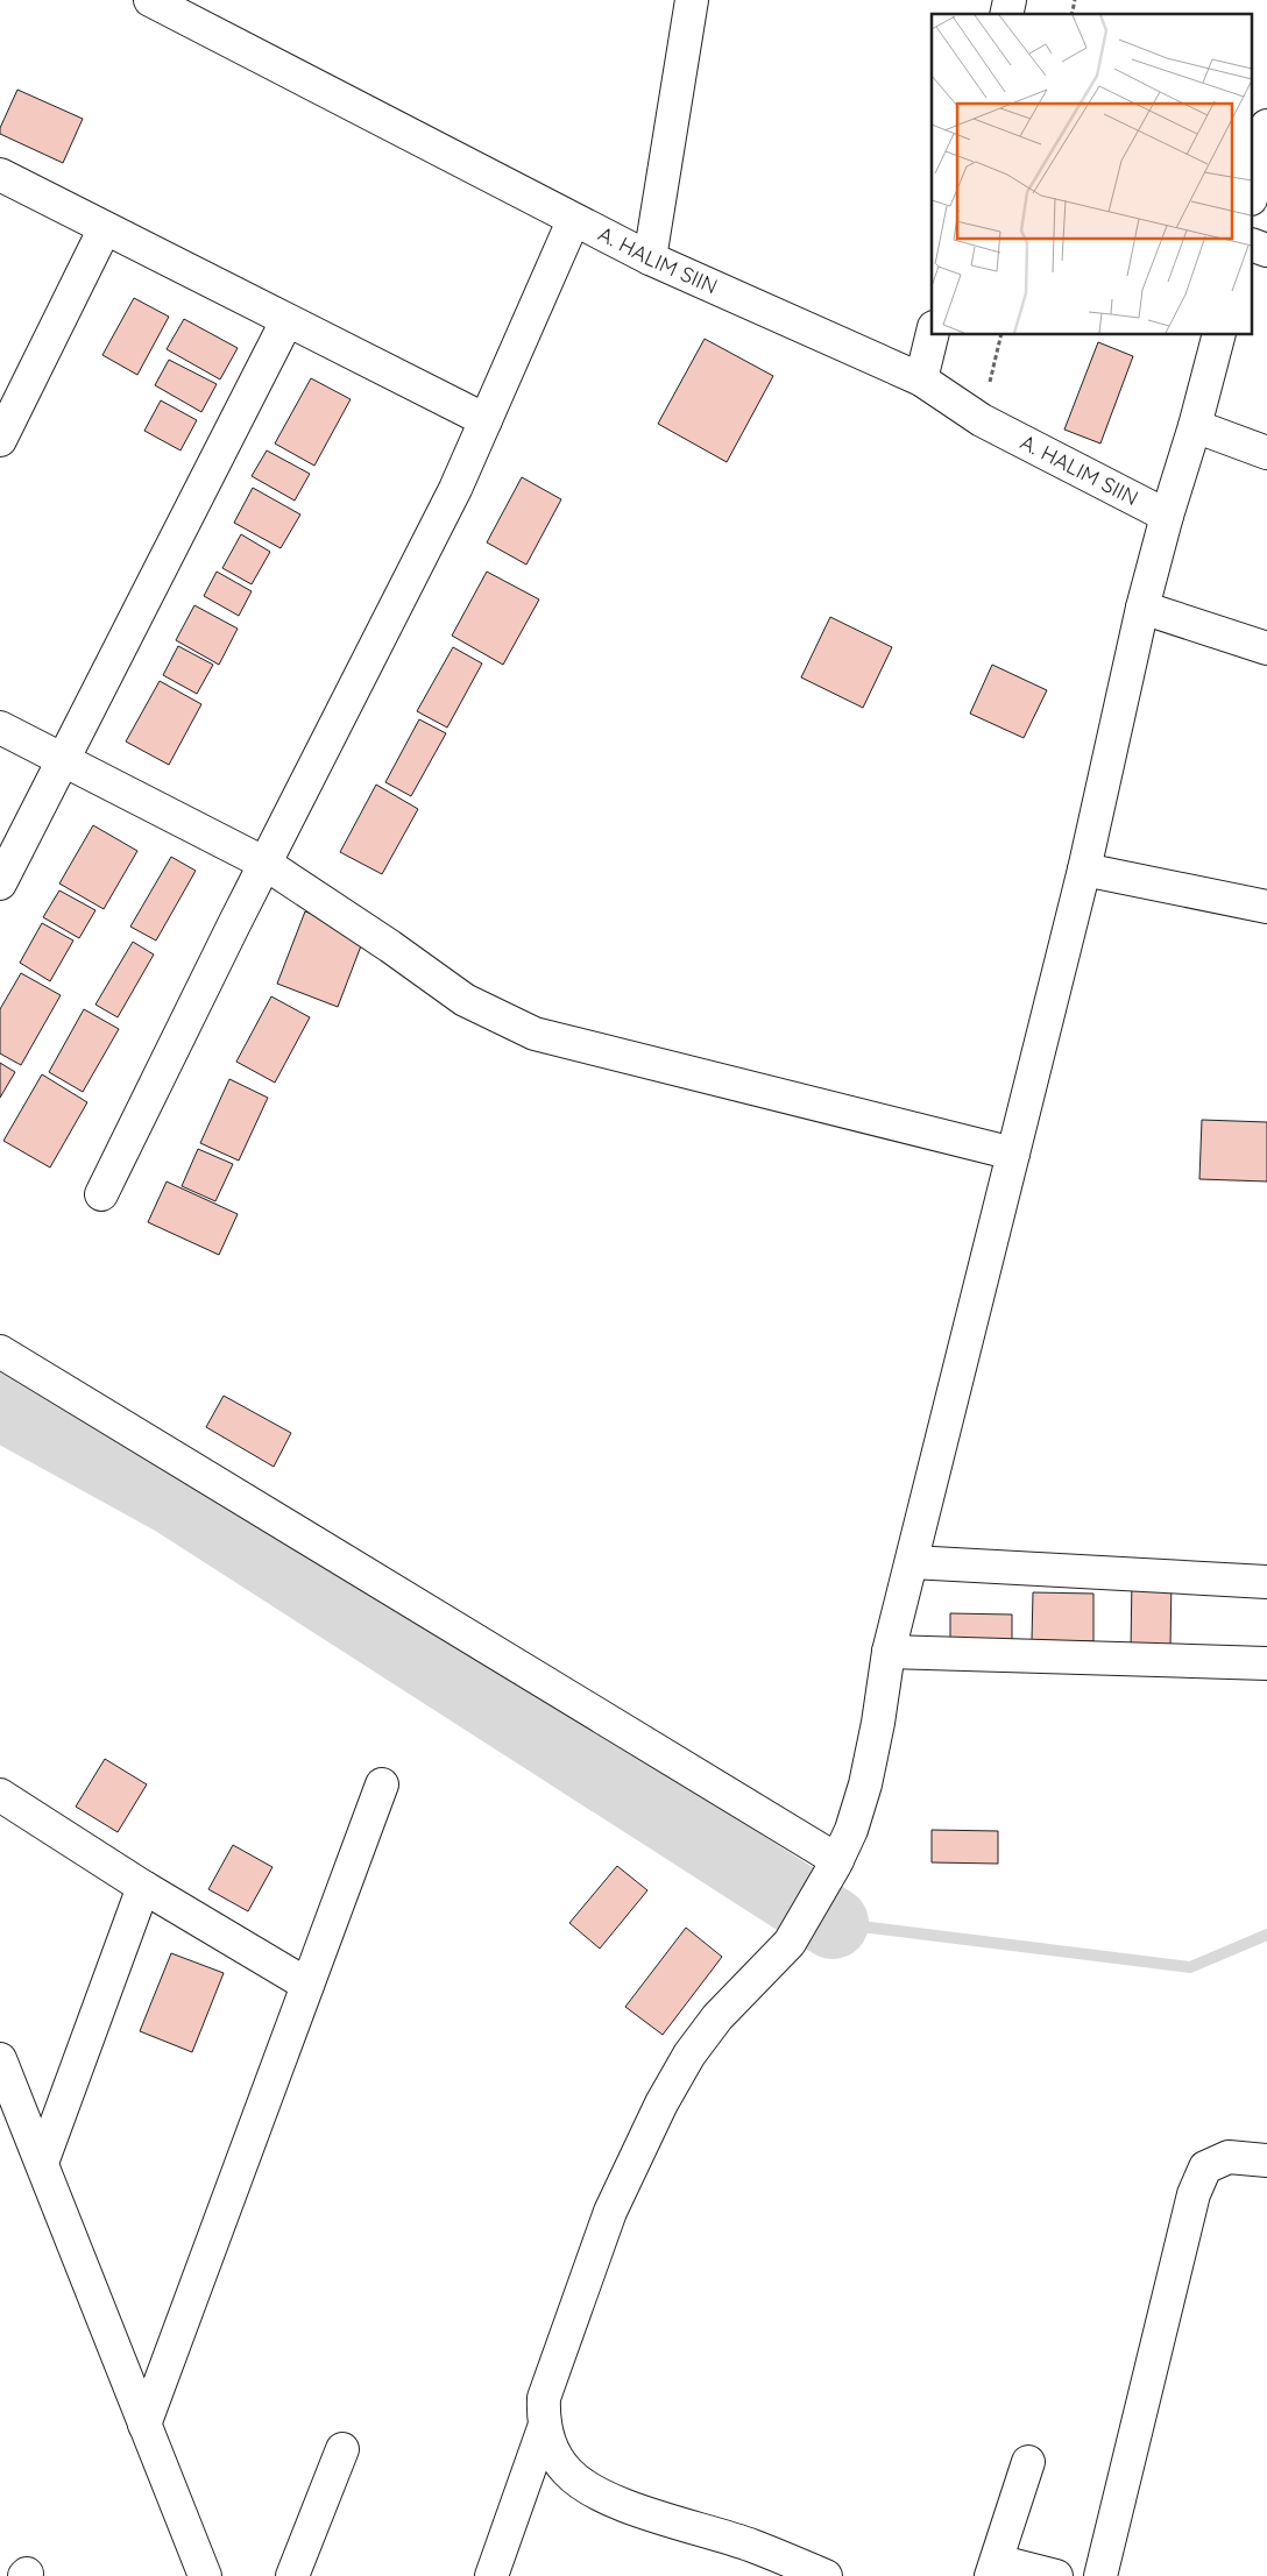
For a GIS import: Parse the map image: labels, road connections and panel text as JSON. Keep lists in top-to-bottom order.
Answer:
{
  "streets": {
    "street": ["A. HALIM SIIN"]
  }
}
